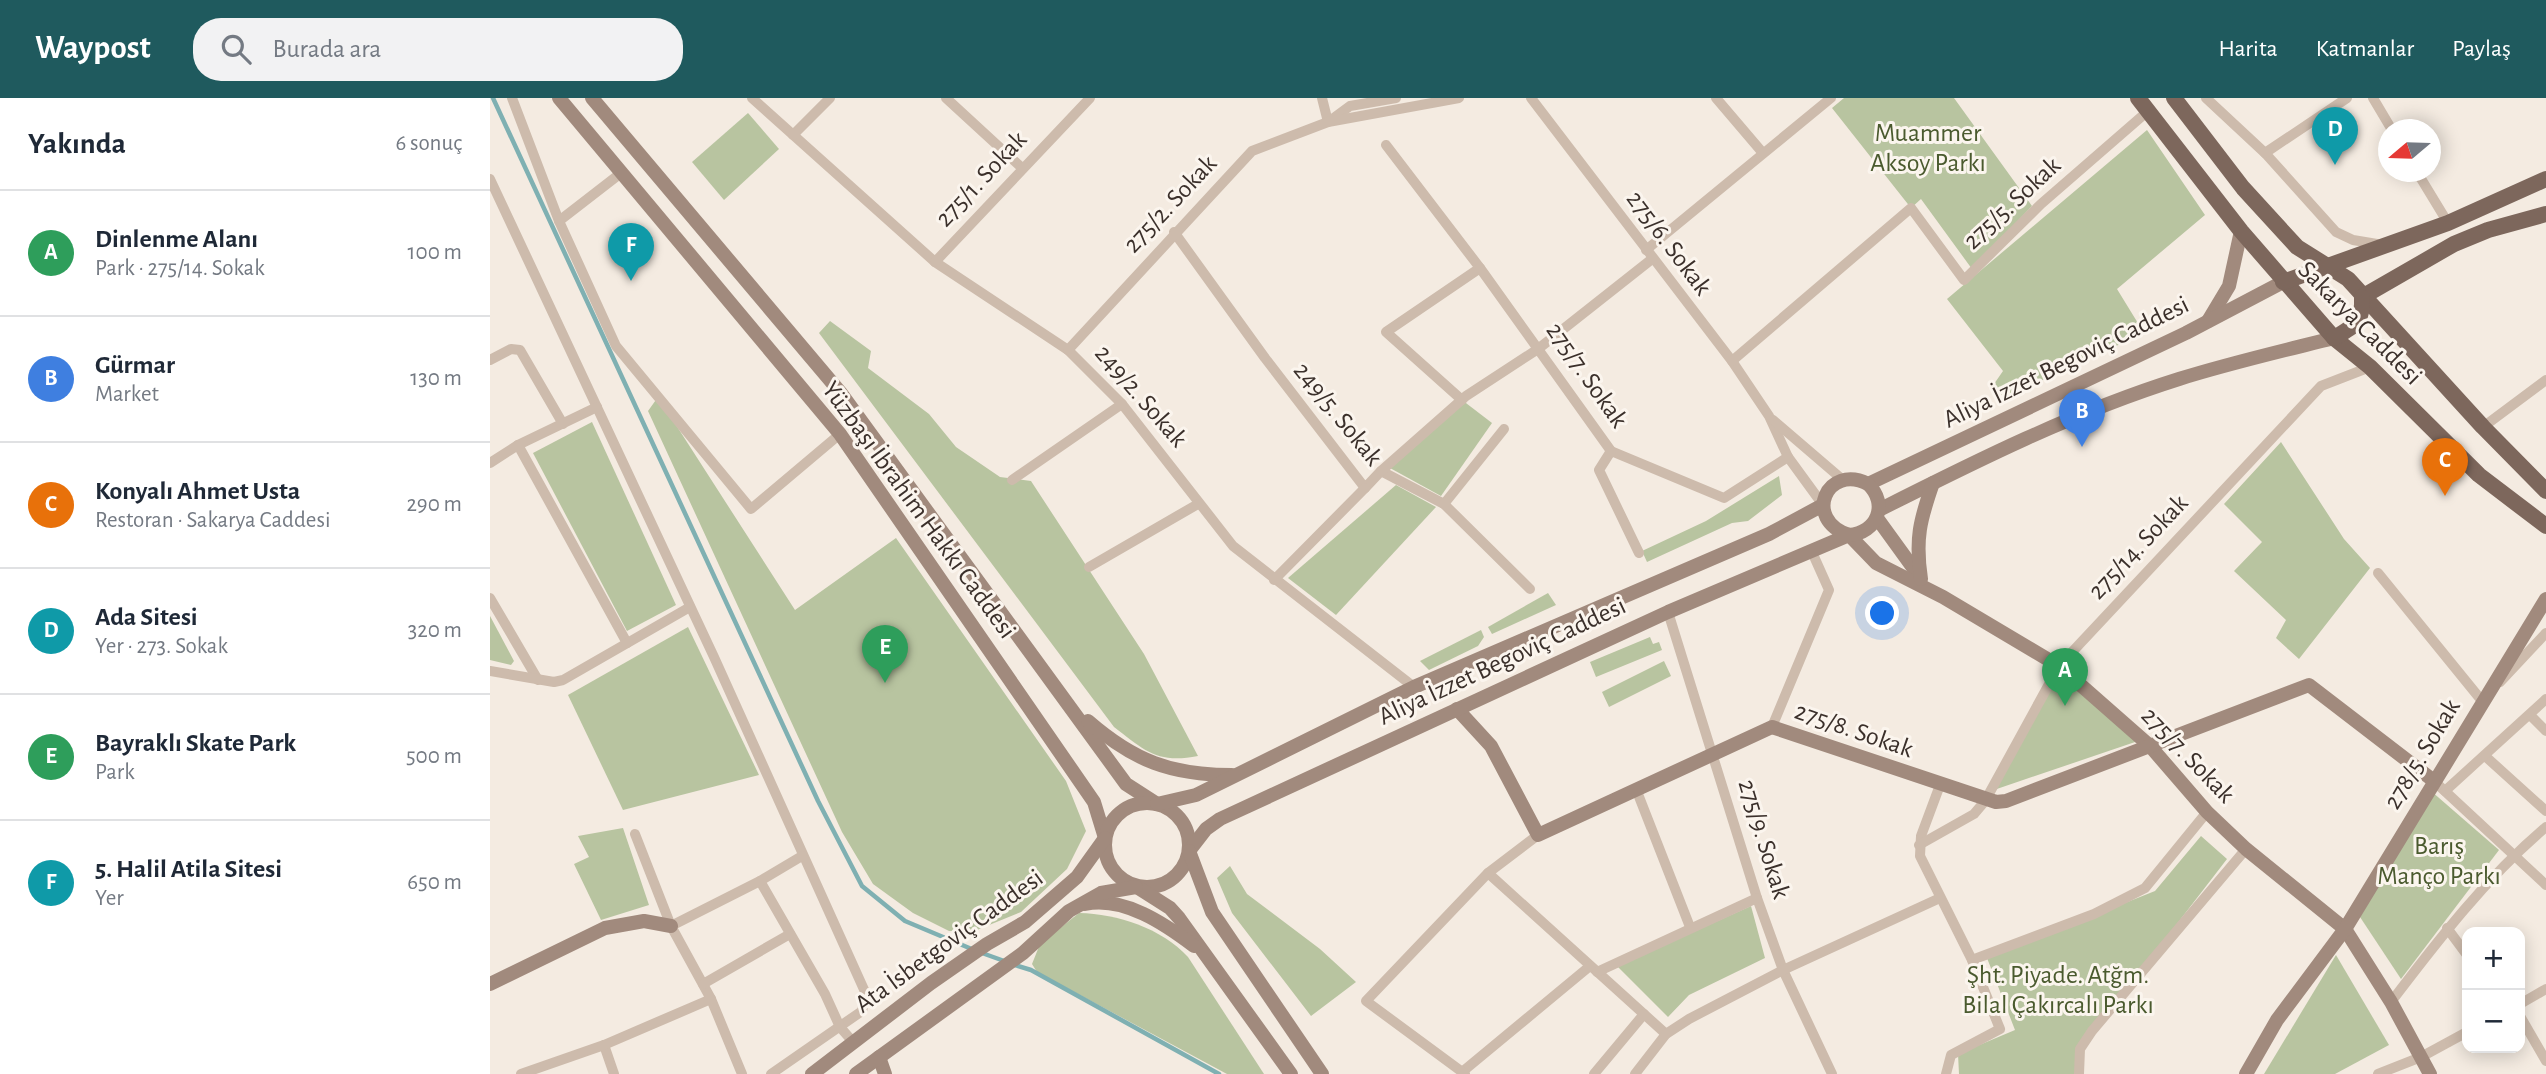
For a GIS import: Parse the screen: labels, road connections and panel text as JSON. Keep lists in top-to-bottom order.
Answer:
{
  "streets": {
    "main road": [
      "Sakarya Caddesi",
      "Aliya İzzet Begoviç Caddesi",
      "275/7. Sokak",
      "Yüzbaşı İbrahim Hakkı Caddesi",
      "275/8. Sokak",
      "278/5. Sokak",
      "Ata İsbetgoviç Caddesi"
    ],
    "street": [
      "275/1. Sokak",
      "275/5. Sokak",
      "275/2. Sokak",
      "275/6. Sokak",
      "249/2. Sokak",
      "249/5. Sokak",
      "275/14. Sokak",
      "275/9. Sokak"
    ]
  },
  "crossings": [
    ["275/1. Sokak", "249/2. Sokak"],
    ["275/5. Sokak", "275/6. Sokak"],
    ["275/5. Sokak", "Sakarya Caddesi"],
    ["275/2. Sokak", "249/2. Sokak"],
    ["275/2. Sokak", "249/5. Sokak"],
    ["275/6. Sokak", "Aliya İzzet Begoviç Caddesi"],
    ["275/6. Sokak", "275/7. Sokak"],
    ["Sakarya Caddesi", "Aliya İzzet Begoviç Caddesi"],
    ["Sakarya Caddesi", "275/14. Sokak"],
    ["Aliya İzzet Begoviç Caddesi", "275/7. Sokak"],
    ["Aliya İzzet Begoviç Caddesi", "249/2. Sokak"],
    ["Aliya İzzet Begoviç Caddesi", "Yüzbaşı İbrahim Hakkı Caddesi"],
    ["Aliya İzzet Begoviç Caddesi", "275/9. Sokak"],
    ["Aliya İzzet Begoviç Caddesi", "Ata İsbetgoviç Caddesi"],
    ["275/7. Sokak", "275/14. Sokak"],
    ["275/7. Sokak", "275/8. Sokak"],
    ["275/7. Sokak", "278/5. Sokak"],
    ["Yüzbaşı İbrahim Hakkı Caddesi", "Ata İsbetgoviç Caddesi"],
    ["275/14. Sokak", "275/8. Sokak"],
    ["275/8. Sokak", "278/5. Sokak"],
    ["275/8. Sokak", "275/9. Sokak"]
  ],
  "parks": ["Muammer Aksoy Parkı", "Barış Manço Parkı", "Şht. Piyade. Atğm. Bilal Çakırcalı Parkı"],
  "north": "left",
  "page": {
    "header": "Waypost",
    "search": "Burada ara",
    "nav": ["Harita", "Katmanlar", "Paylaş"],
    "heading": ["Yakında", "6 sonuç"],
    "pins": [
      "D",
      "F",
      "B",
      "C",
      "E",
      "A"
    ],
    "list": [
      {
        "mark": "A",
        "name": "Dinlenme Alanı",
        "note": "Park · 275/14. Sokak",
        "value": "100 m"
      },
      {
        "mark": "B",
        "name": "Gürmar",
        "note": "Market",
        "value": "130 m"
      },
      {
        "mark": "C",
        "name": "Konyalı Ahmet Usta",
        "note": "Restoran · Sakarya Caddesi",
        "value": "290 m"
      },
      {
        "mark": "D",
        "name": "Ada Sitesi",
        "note": "Yer · 273. Sokak",
        "value": "320 m"
      },
      {
        "mark": "E",
        "name": "Bayraklı Skate Park",
        "note": "Park",
        "value": "500 m"
      },
      {
        "mark": "F",
        "name": "5. Halil Atila Sitesi",
        "note": "Yer",
        "value": "650 m"
      }
    ],
    "map_buttons": ["+", "−"]
  }
}
